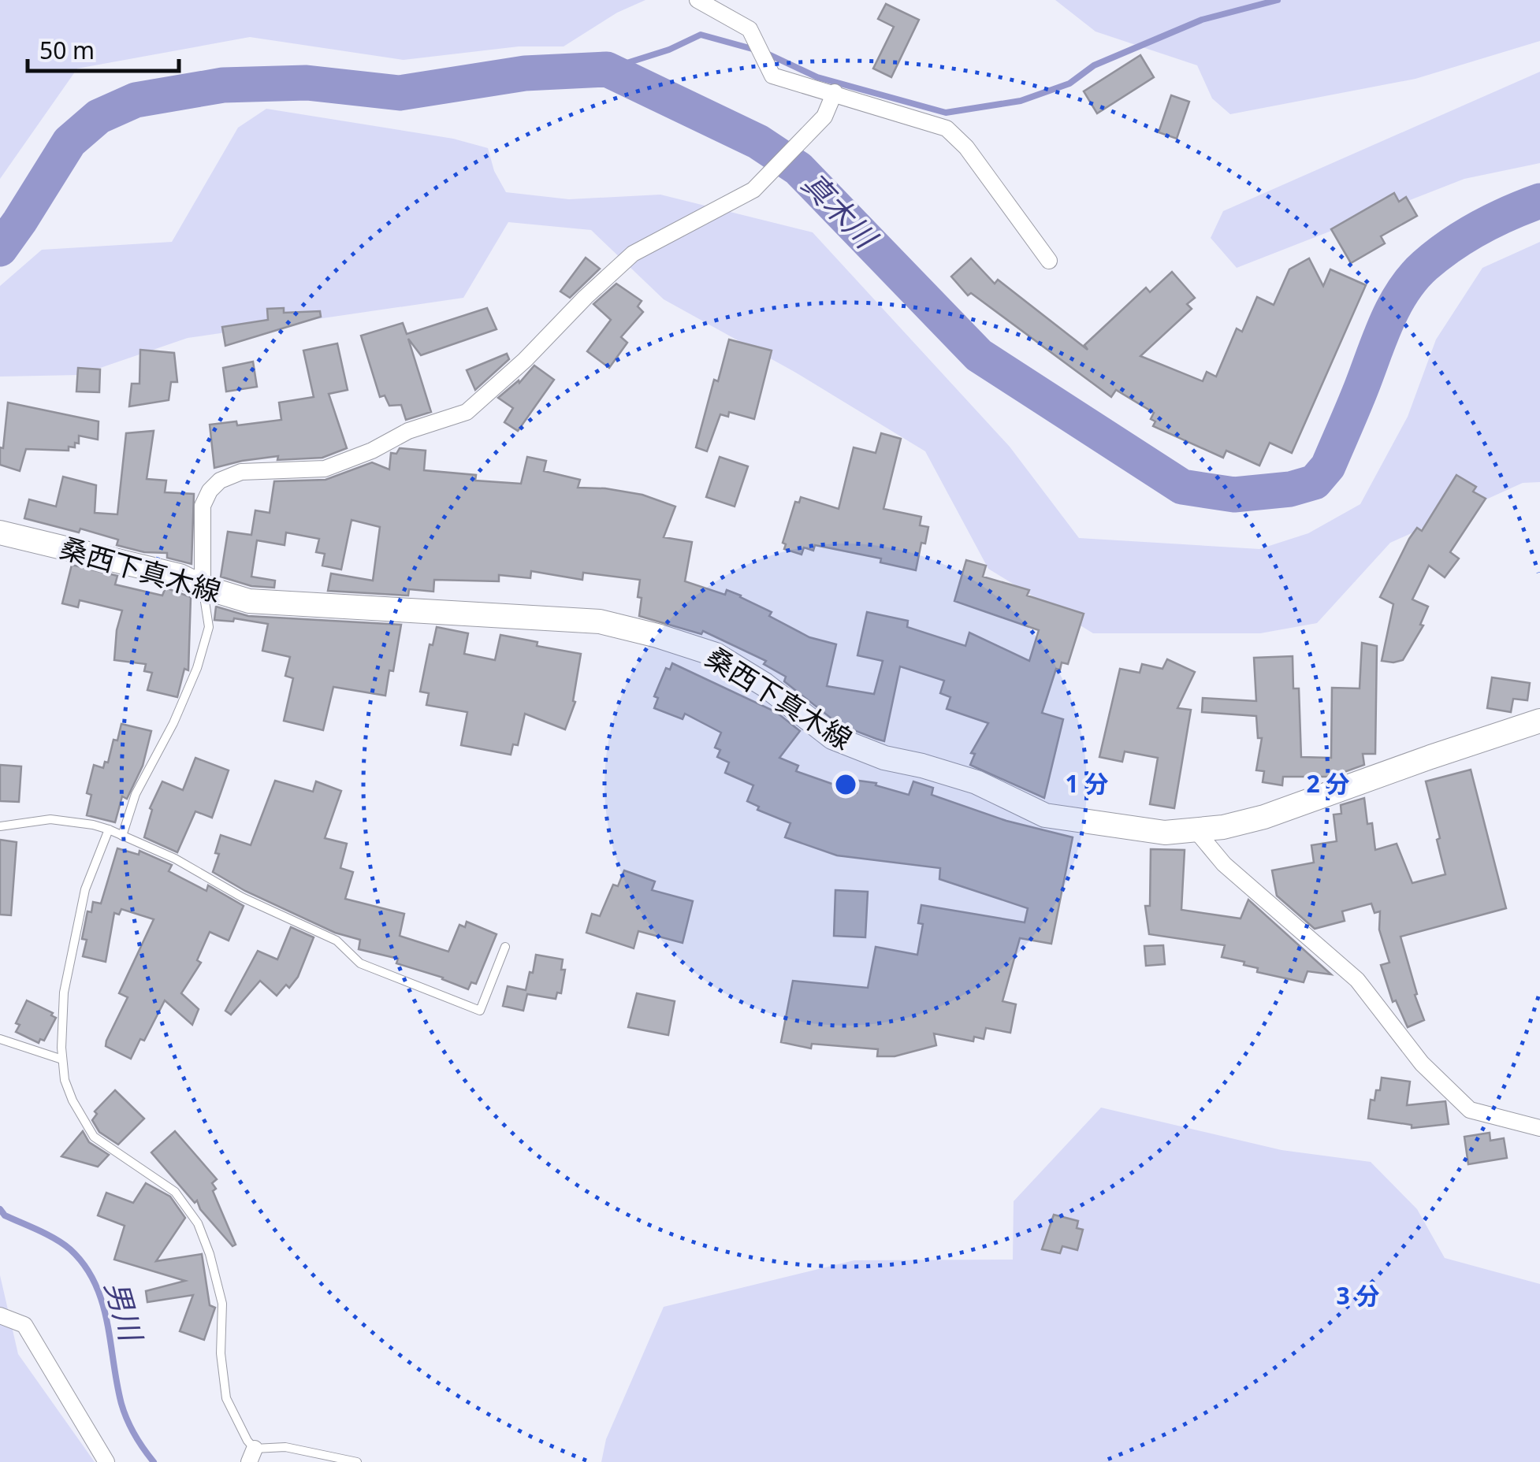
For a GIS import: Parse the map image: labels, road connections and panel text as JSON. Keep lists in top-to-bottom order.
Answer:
{
  "streets": {
    "main road": ["桑西下真木線"]
  },
  "water": ["真木川", "男川"],
  "scale_bar": "50 m",
  "rings": ["1 分", "2 分", "3 分"]
}
